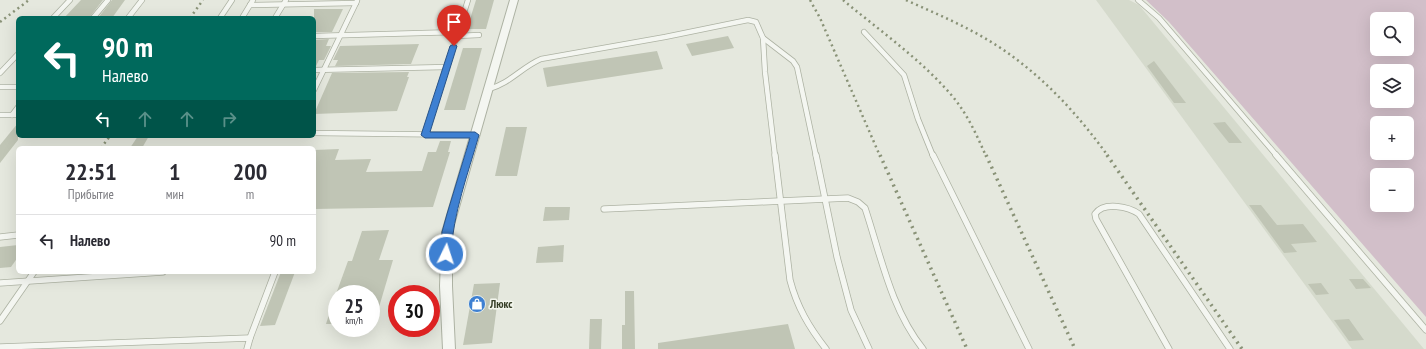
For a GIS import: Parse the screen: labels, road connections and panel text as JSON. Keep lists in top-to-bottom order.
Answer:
{
  "places": {
    "shop": ["Люкс"]
  },
  "page": {
    "map_buttons": ["+", "−"],
    "turn": ["90 m", "Налево"],
    "eta": [
      "22:51",
      "Прибытие",
      "1",
      "мин",
      "200",
      "m"
    ],
    "list": [
      {
        "name": "Налево",
        "value": "90 m"
      }
    ],
    "speed": "25 km/h",
    "limit": "30"
  }
}
